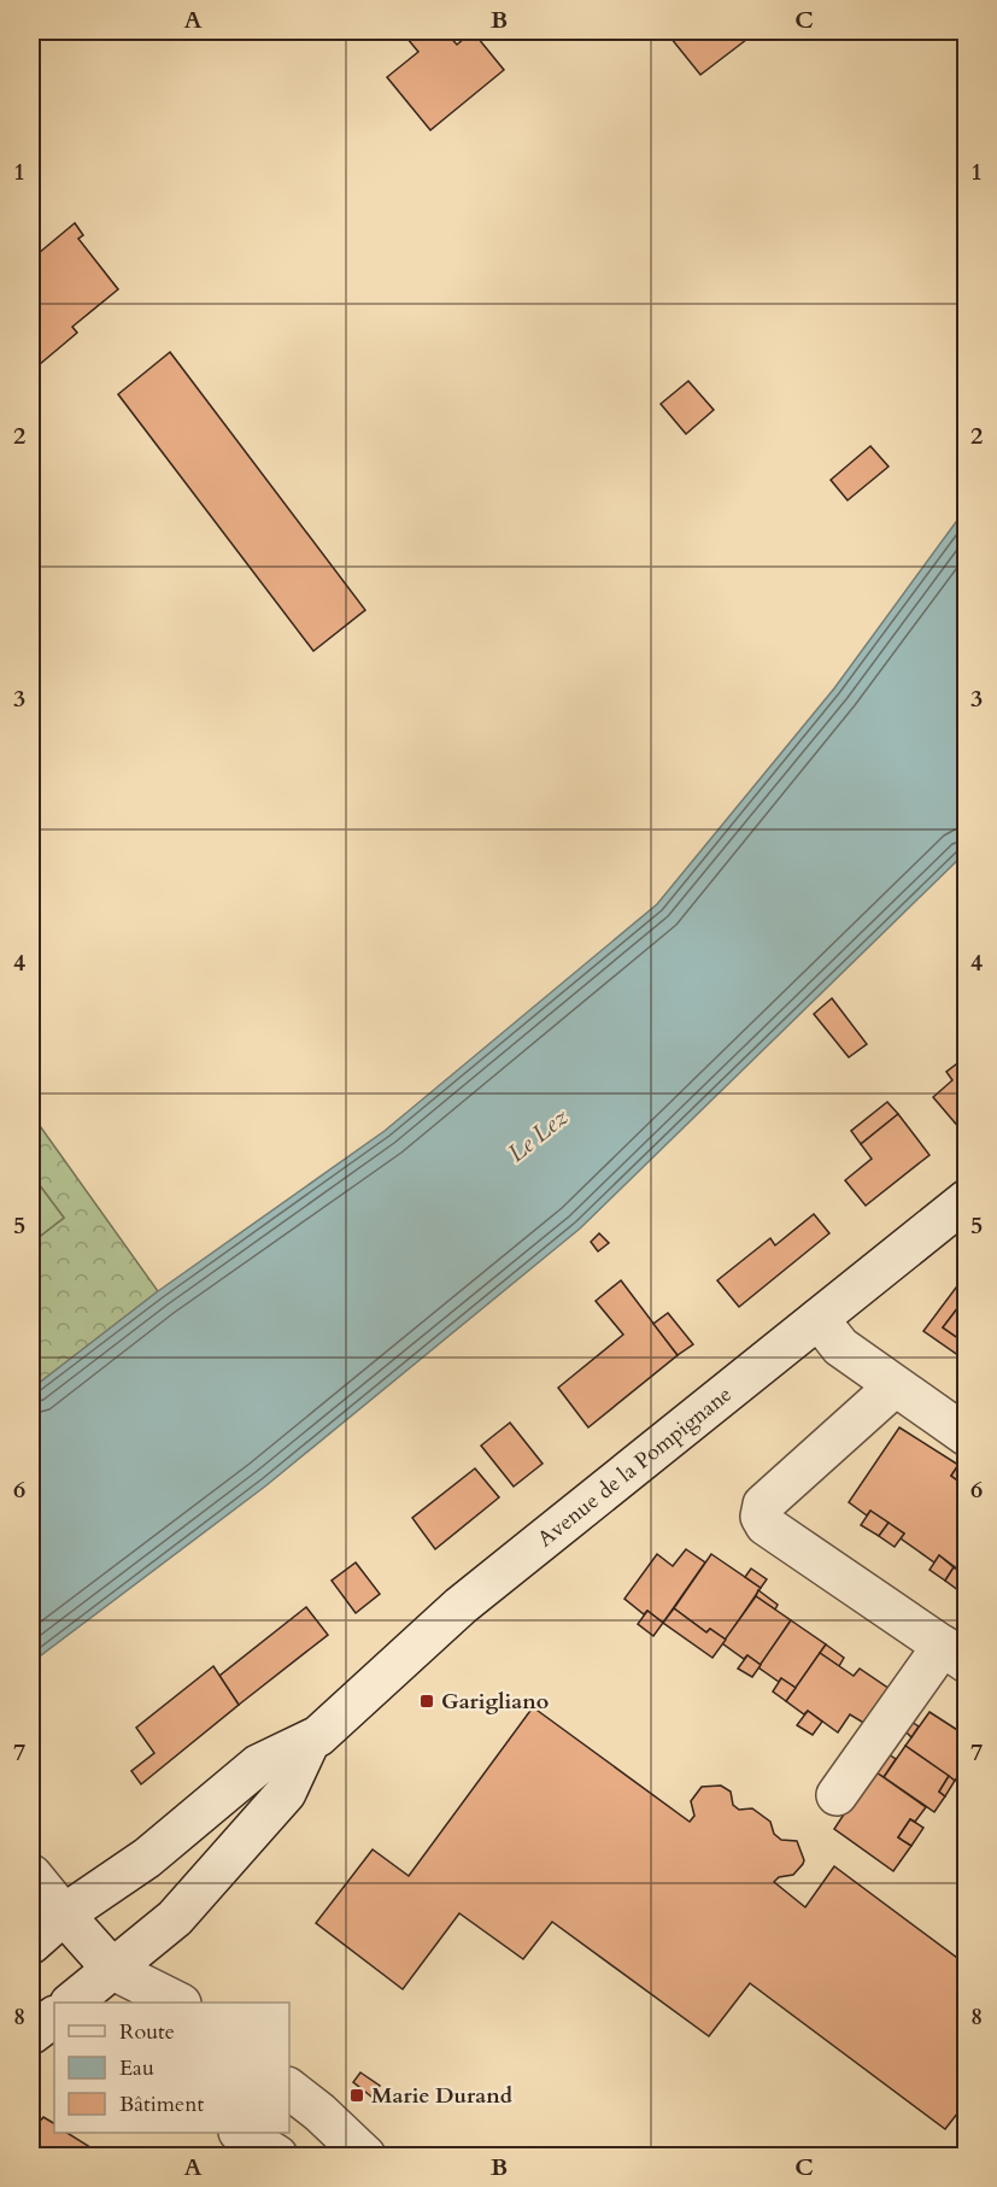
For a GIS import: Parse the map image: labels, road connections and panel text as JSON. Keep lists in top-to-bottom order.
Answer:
{
  "streets": {
    "main road": ["Avenue de la Pompignane"]
  },
  "water": ["Le Lez"],
  "places": {
    "transit": ["Garigliano", "Marie Durand"]
  },
  "legend": ["Route", "Eau", "Bâtiment"],
  "grid": {
    "columns": ["A", "B", "C"],
    "rows": [
      "1",
      "2",
      "3",
      "4",
      "5",
      "6",
      "7",
      "8"
    ]
  }
}
